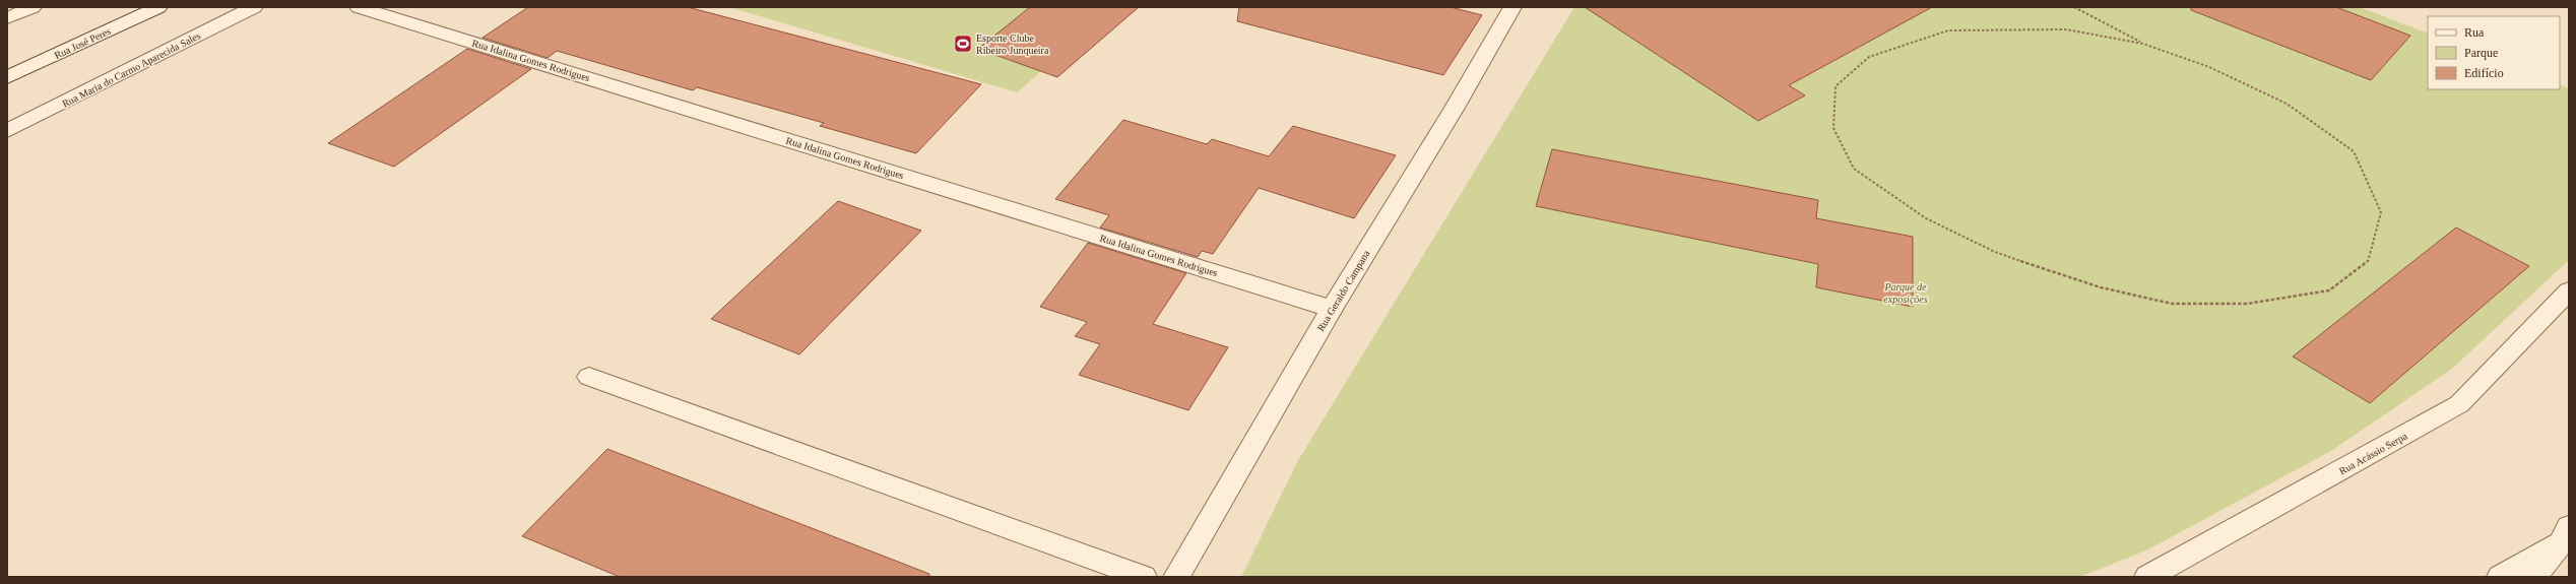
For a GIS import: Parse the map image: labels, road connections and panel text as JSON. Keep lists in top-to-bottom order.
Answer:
{
  "streets": {
    "street": [
      "Rua José Peres",
      "Rua Idalina Gomes Rodrigues",
      "Rua Maria do Carmo Aparecida Sales",
      "Rua Geraldo Campana",
      "Rua Acássio Serpa"
    ]
  },
  "crossings": [
    ["Rua Idalina Gomes Rodrigues", "Rua Geraldo Campana"]
  ],
  "parks": ["Parque de exposições"],
  "places": {
    "sports": ["Esporte Clube Ribeiro Junqueira"]
  },
  "legend": ["Rua", "Parque", "Edifício"]
}
